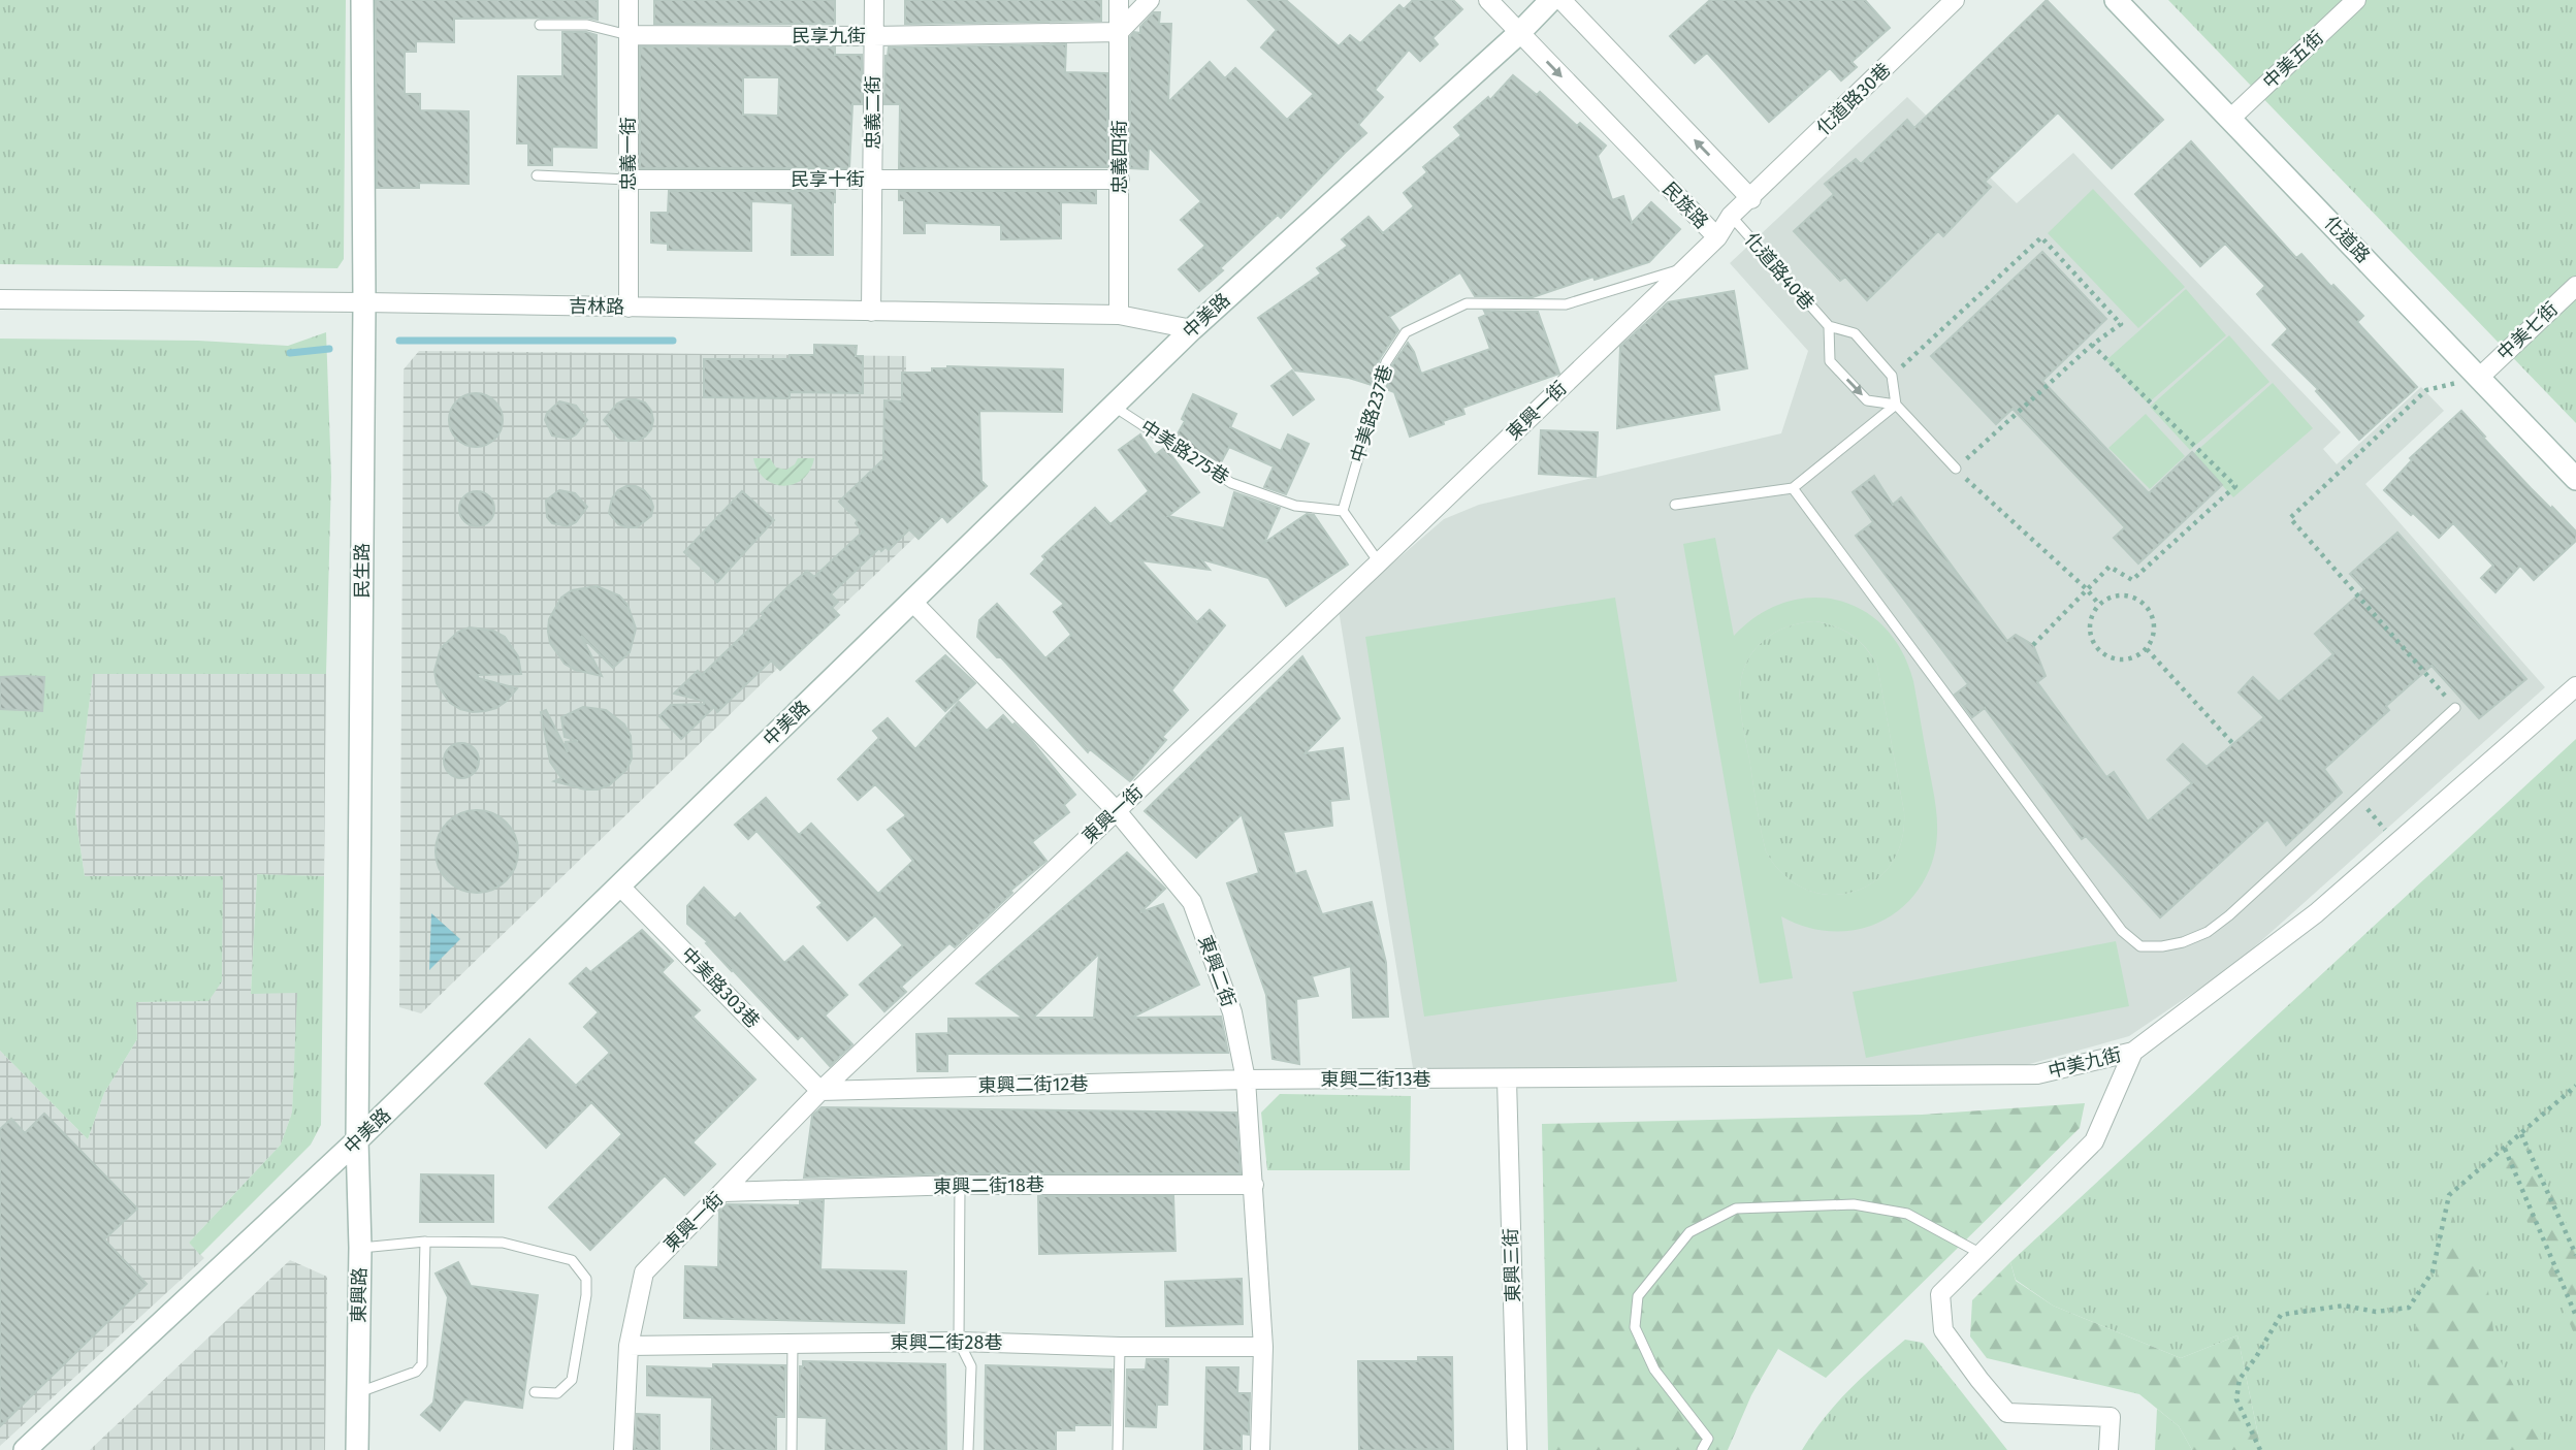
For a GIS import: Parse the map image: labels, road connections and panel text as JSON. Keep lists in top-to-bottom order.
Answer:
{
  "streets": {
    "street": [
      "民享九街",
      "中美五街",
      "化道路30巷",
      "忠義二街",
      "忠義一街",
      "忠義四街",
      "民享十街",
      "民族路",
      "化道路",
      "吉林路",
      "中美路",
      "中美七街",
      "東興一街",
      "民生路",
      "東興二街",
      "中美路303巷",
      "中美九街",
      "東興二街13巷",
      "東興二街12巷",
      "東興二街18巷",
      "東興三街",
      "東興路",
      "東興二街28巷"
    ],
    "lane": ["化道路40巷", "中美路237巷", "中美路275巷"]
  },
  "crossings": [
    ["民享九街", "忠義二街"],
    ["民享九街", "忠義一街"],
    ["民享九街", "忠義四街"],
    ["中美五街", "化道路"],
    ["化道路30巷", "民族路"],
    ["忠義二街", "民享十街"],
    ["忠義二街", "吉林路"],
    ["忠義一街", "民享十街"],
    ["忠義一街", "吉林路"],
    ["忠義四街", "民享十街"],
    ["忠義四街", "吉林路"],
    ["民族路", "化道路40巷"],
    ["民族路", "中美路"],
    ["民族路", "東興一街"],
    ["化道路", "中美七街"],
    ["吉林路", "中美路"],
    ["吉林路", "民生路"],
    ["中美路", "中美路275巷"],
    ["中美路", "民生路"],
    ["中美路", "東興二街"],
    ["中美路", "中美路303巷"],
    ["中美路", "東興路"],
    ["東興一街", "中美路237巷"],
    ["東興一街", "東興二街"],
    ["東興一街", "中美路303巷"],
    ["東興一街", "東興二街12巷"],
    ["東興一街", "東興二街18巷"],
    ["東興一街", "東興二街28巷"],
    ["中美路237巷", "中美路275巷"],
    ["民生路", "東興路"],
    ["東興二街", "東興二街13巷"],
    ["東興二街", "東興二街12巷"],
    ["東興二街", "東興二街18巷"],
    ["東興二街", "東興二街28巷"],
    ["中美路303巷", "東興二街12巷"],
    ["中美九街", "東興二街13巷"],
    ["中美九街", "東興三街"],
    ["東興二街13巷", "東興二街12巷"],
    ["東興二街13巷", "東興三街"]
  ]
}
